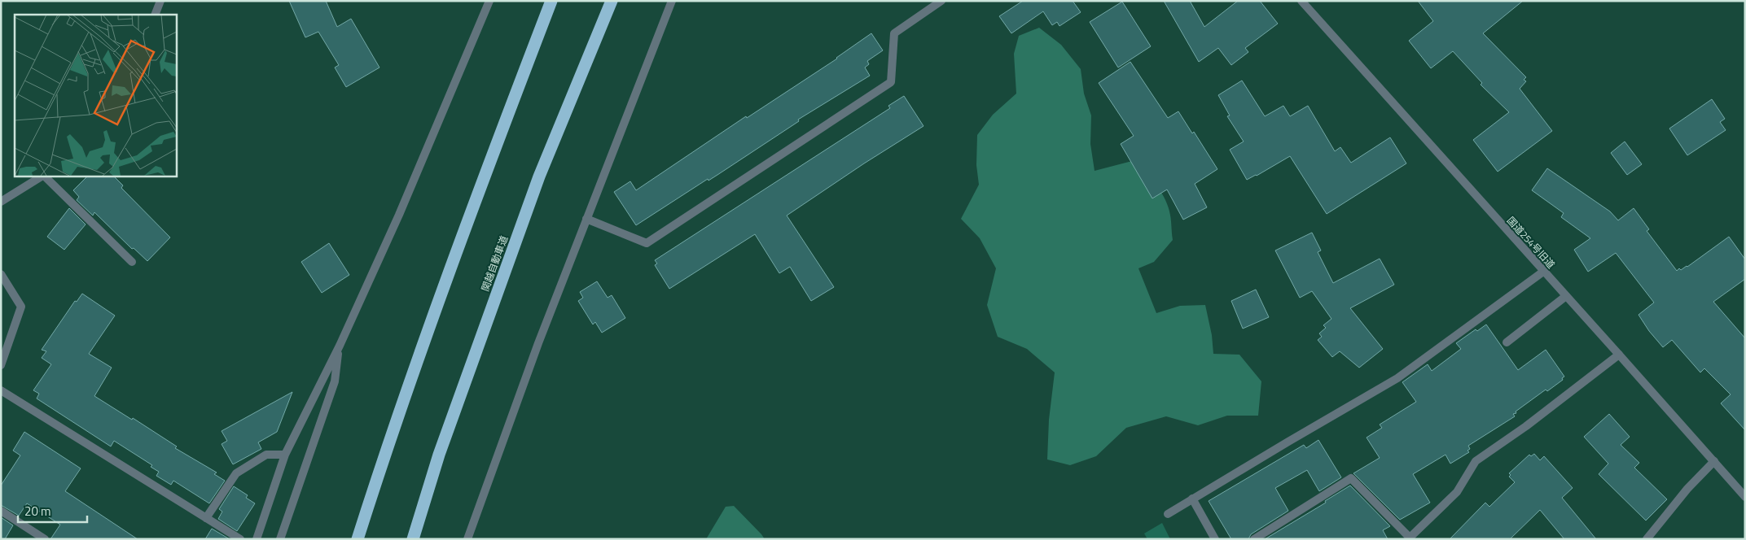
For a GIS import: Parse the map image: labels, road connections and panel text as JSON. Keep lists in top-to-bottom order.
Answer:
{
  "streets": {
    "highway": ["関越自動車道"],
    "street": ["国道254号旧道"]
  },
  "scale_bar": "20 m"
}
